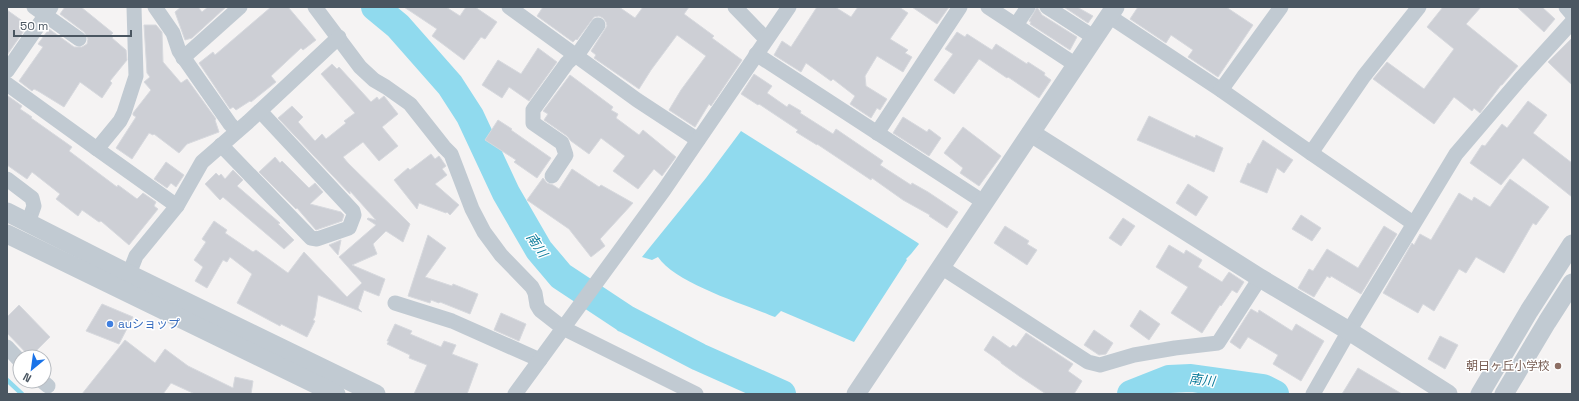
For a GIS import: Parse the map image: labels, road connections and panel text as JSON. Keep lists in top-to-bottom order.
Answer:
{
  "water": ["南川"],
  "places": ["auショップ", "朝日ヶ丘小学校"],
  "scale_bar": "50 m",
  "north": "bottom left"
}
